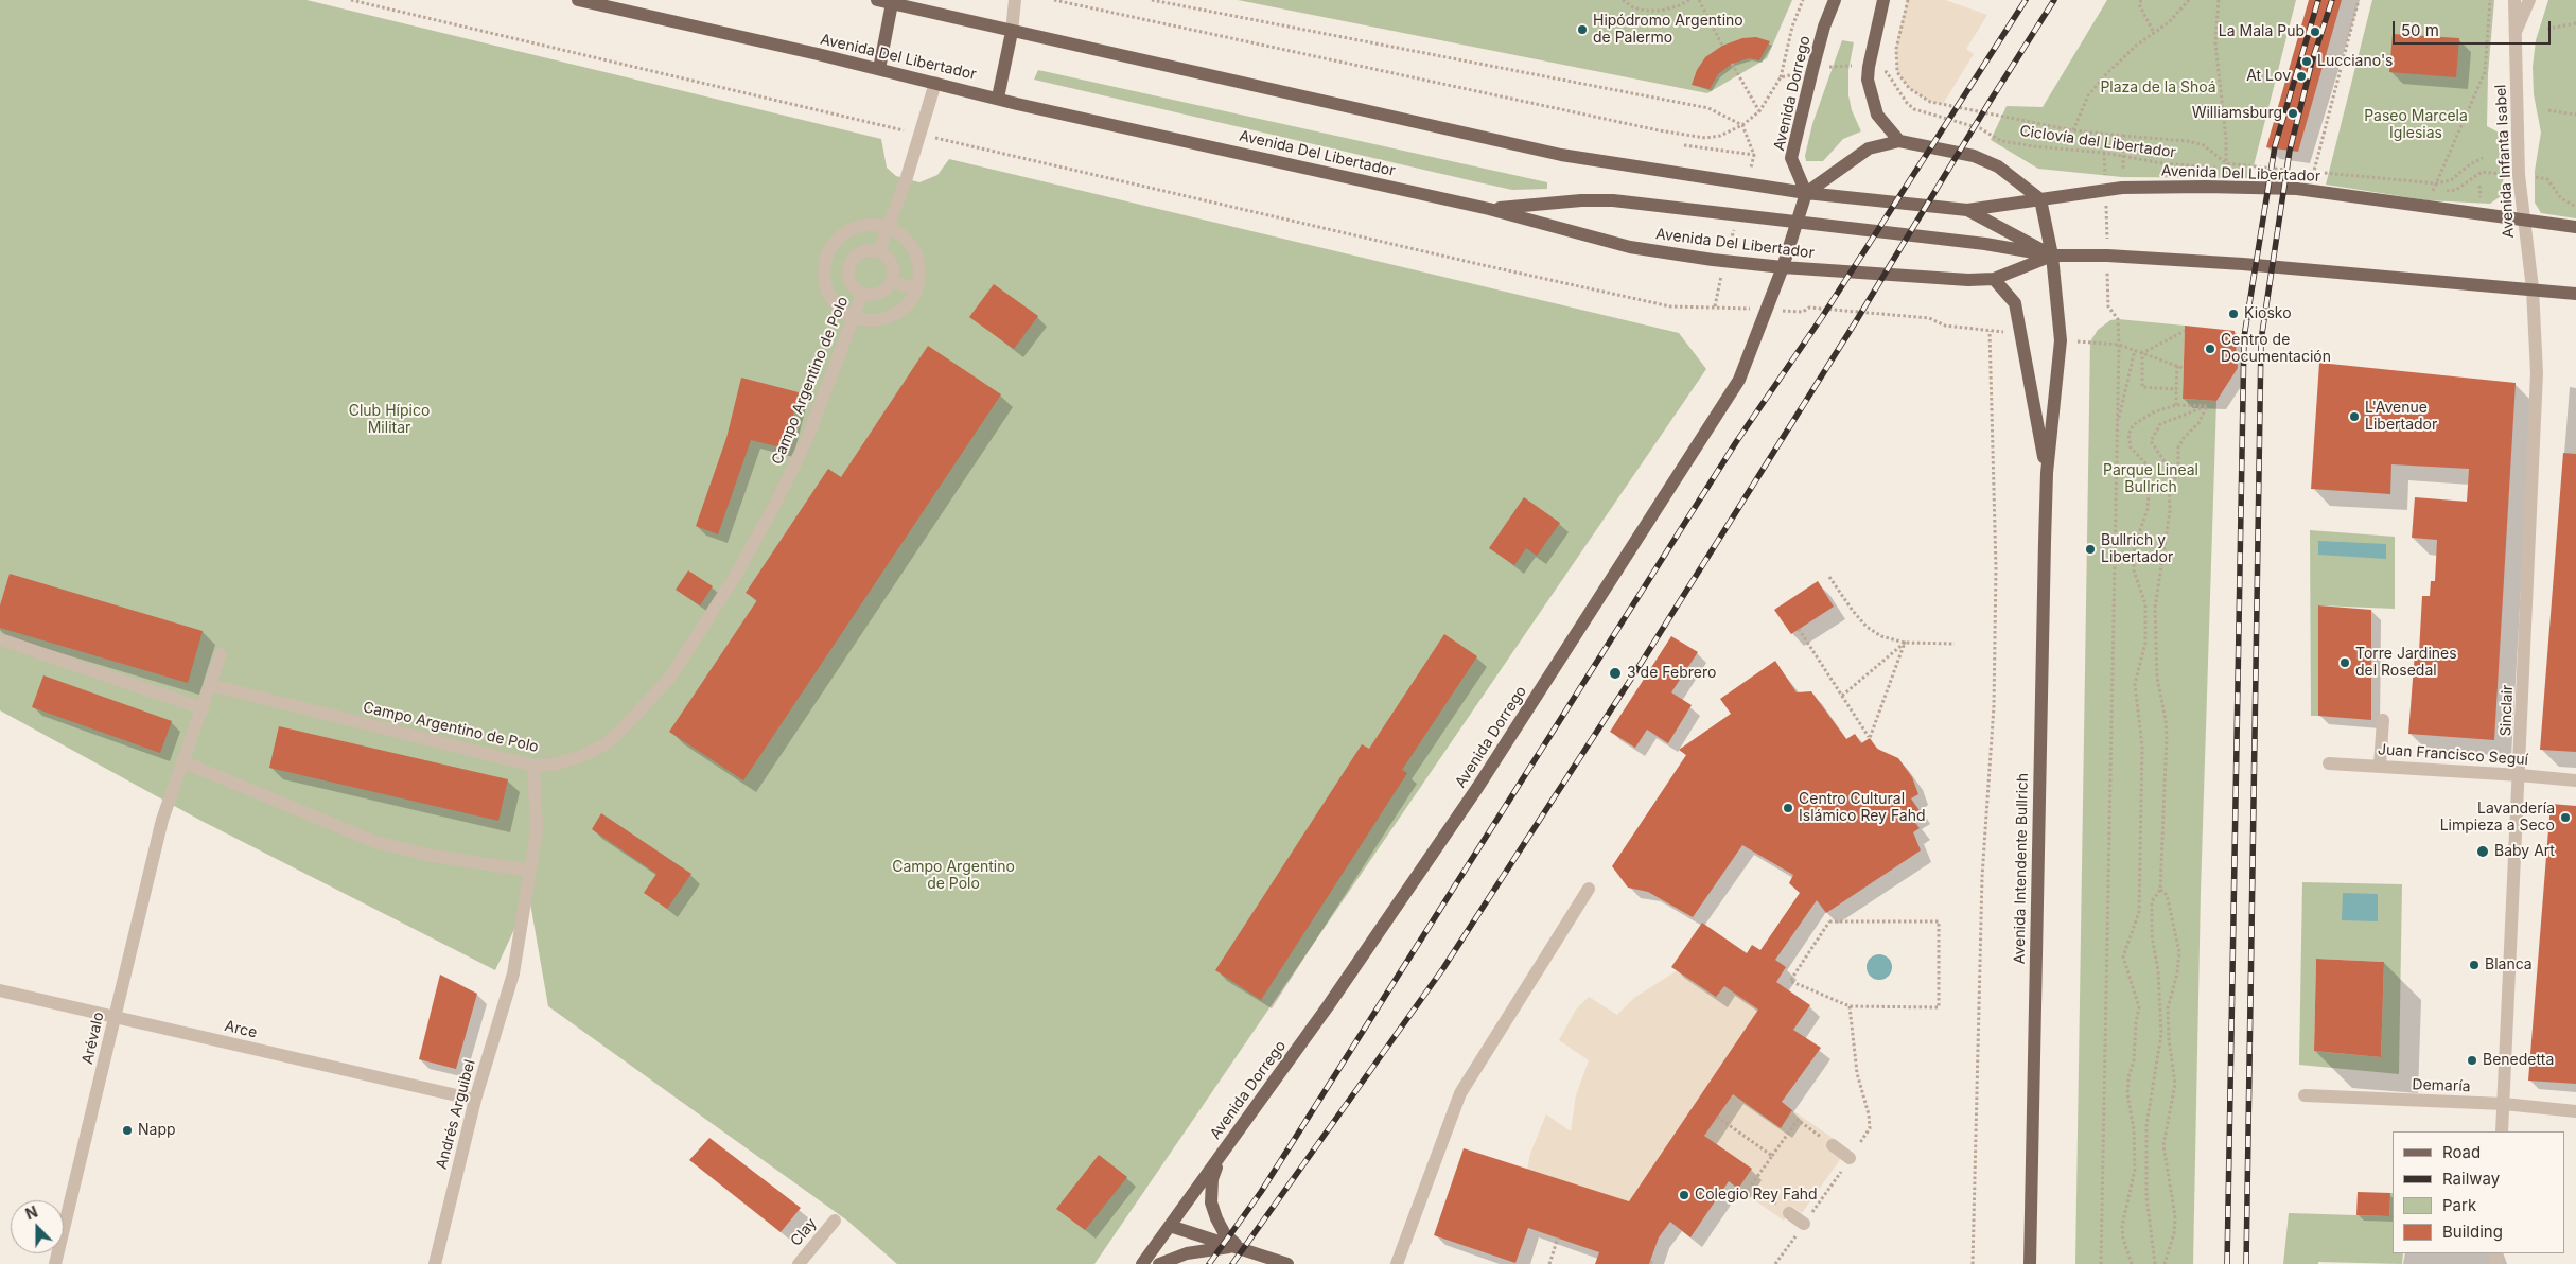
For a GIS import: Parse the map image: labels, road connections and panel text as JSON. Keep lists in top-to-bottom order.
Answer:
{
  "streets": {
    "main road": ["Avenida Del Libertador", "Avenida Dorrego", "Avenida Intendente Bullrich"],
    "street": [
      "Avenida Infanta Isabel",
      "Campo Argentino de Polo",
      "Sinclair",
      "Juan Francisco Seguí",
      "Arce",
      "Arévalo",
      "Demaría",
      "Andrés Arguibel",
      "Clay"
    ],
    "path": ["Ciclovía del Libertador"]
  },
  "crossings": [
    ["Avenida Del Libertador", "Avenida Dorrego"],
    ["Avenida Del Libertador", "Avenida Infanta Isabel"],
    ["Avenida Del Libertador", "Sinclair"],
    ["Avenida Del Libertador", "Avenida Intendente Bullrich"],
    ["Avenida Dorrego", "Ciclovía del Libertador"],
    ["Avenida Infanta Isabel", "Sinclair"],
    ["Campo Argentino de Polo", "Arévalo"],
    ["Campo Argentino de Polo", "Andrés Arguibel"],
    ["Sinclair", "Juan Francisco Seguí"],
    ["Sinclair", "Demaría"],
    ["Arce", "Arévalo"],
    ["Arce", "Andrés Arguibel"]
  ],
  "parks": [
    "Plaza de la Shoá",
    "Paseo Marcela Iglesias",
    "Club Hípico Militar",
    "Parque Lineal Bullrich",
    "Campo Argentino de Polo"
  ],
  "places": [
    "Hipódromo Argentino de Palermo",
    "La Mala Pub",
    "Lucciano's",
    "At Lov",
    "Williamsburg",
    "Kiosko",
    "Centro de Documentación",
    "L'Avenue Libertador",
    "Bullrich y Libertador",
    "Torre Jardines del Rosedal",
    "3 de Febrero",
    "Centro Cultural Islámico Rey Fahd",
    "Lavandería Limpieza a Seco",
    "Baby Art",
    "Blanca",
    "Benedetta",
    "Napp",
    "Colegio Rey Fahd"
  ],
  "legend": [
    "Road",
    "Railway",
    "Park",
    "Building"
  ],
  "scale_bar": "50 m",
  "north": "top"
}
